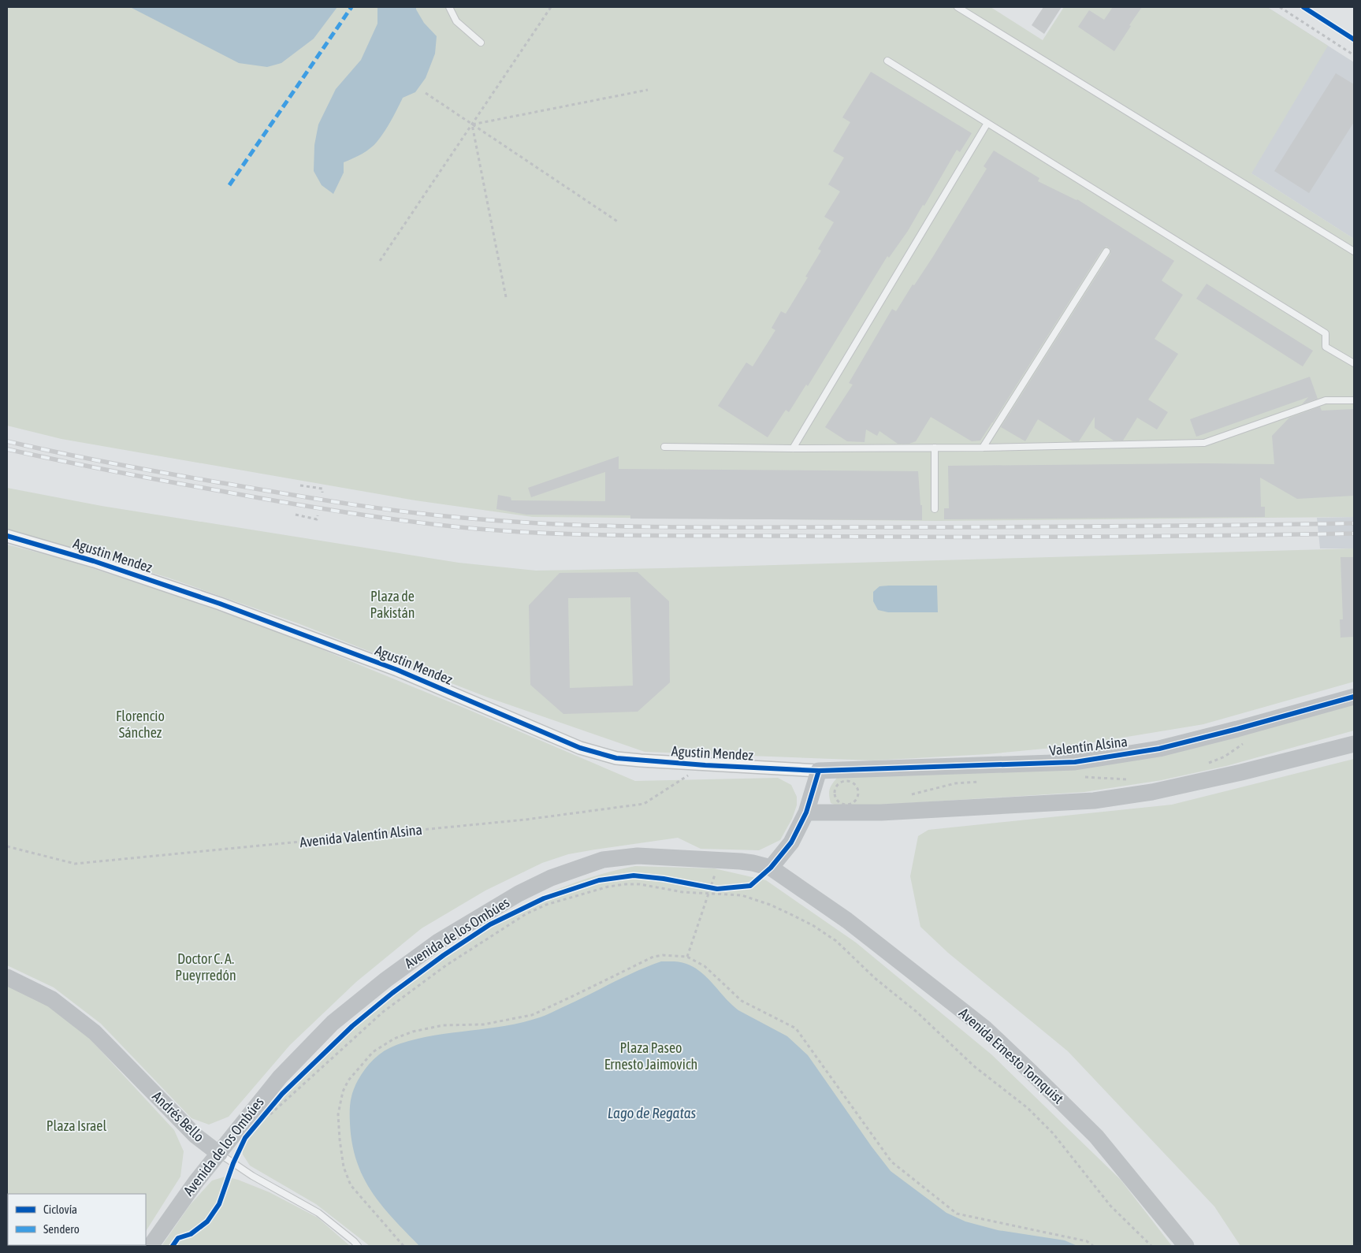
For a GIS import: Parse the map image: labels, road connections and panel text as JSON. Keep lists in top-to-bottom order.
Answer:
{
  "streets": {
    "main road": [
      "Valentín Alsina",
      "Avenida de los Ombúes",
      "Avenida Ernesto Tornquist",
      "Andrés Bello"
    ],
    "street": ["Agustin Mendez"],
    "path": ["Avenida Valentín Alsina"]
  },
  "crossings": [
    ["Agustin Mendez", "Valentín Alsina"],
    ["Agustin Mendez", "Avenida Valentín Alsina"],
    ["Avenida de los Ombúes", "Avenida Ernesto Tornquist"],
    ["Avenida de los Ombúes", "Andrés Bello"]
  ],
  "water": ["Lago de Regatas"],
  "parks": [
    "Plaza de Pakistán",
    "Florencio Sánchez",
    "Doctor C. A. Pueyrredón",
    "Plaza Paseo Ernesto Jaimovich",
    "Plaza Israel"
  ],
  "legend": ["Ciclovía", "Sendero"]
}
